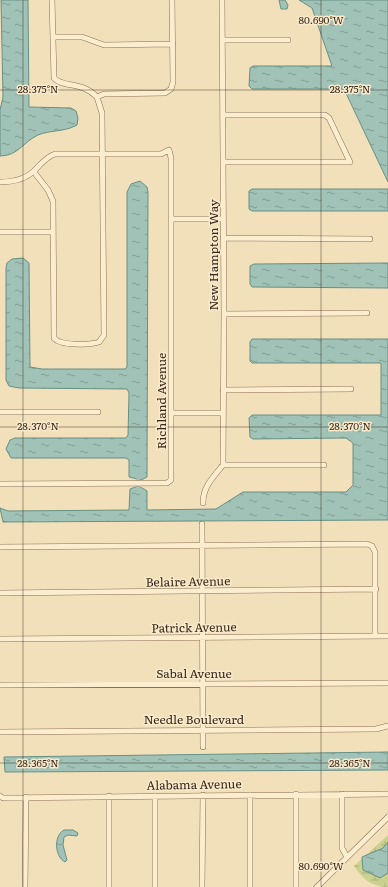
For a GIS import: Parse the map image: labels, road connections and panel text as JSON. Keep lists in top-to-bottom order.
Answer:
{
  "streets": {
    "street": [
      "New Hampton Way",
      "Richland Avenue",
      "Belaire Avenue",
      "Patrick Avenue",
      "Sabal Avenue",
      "Needle Boulevard",
      "Alabama Avenue"
    ]
  },
  "coordinates": [
    "80.690°W",
    "28.375°N",
    "28.370°N",
    "28.365°N"
  ]
}
